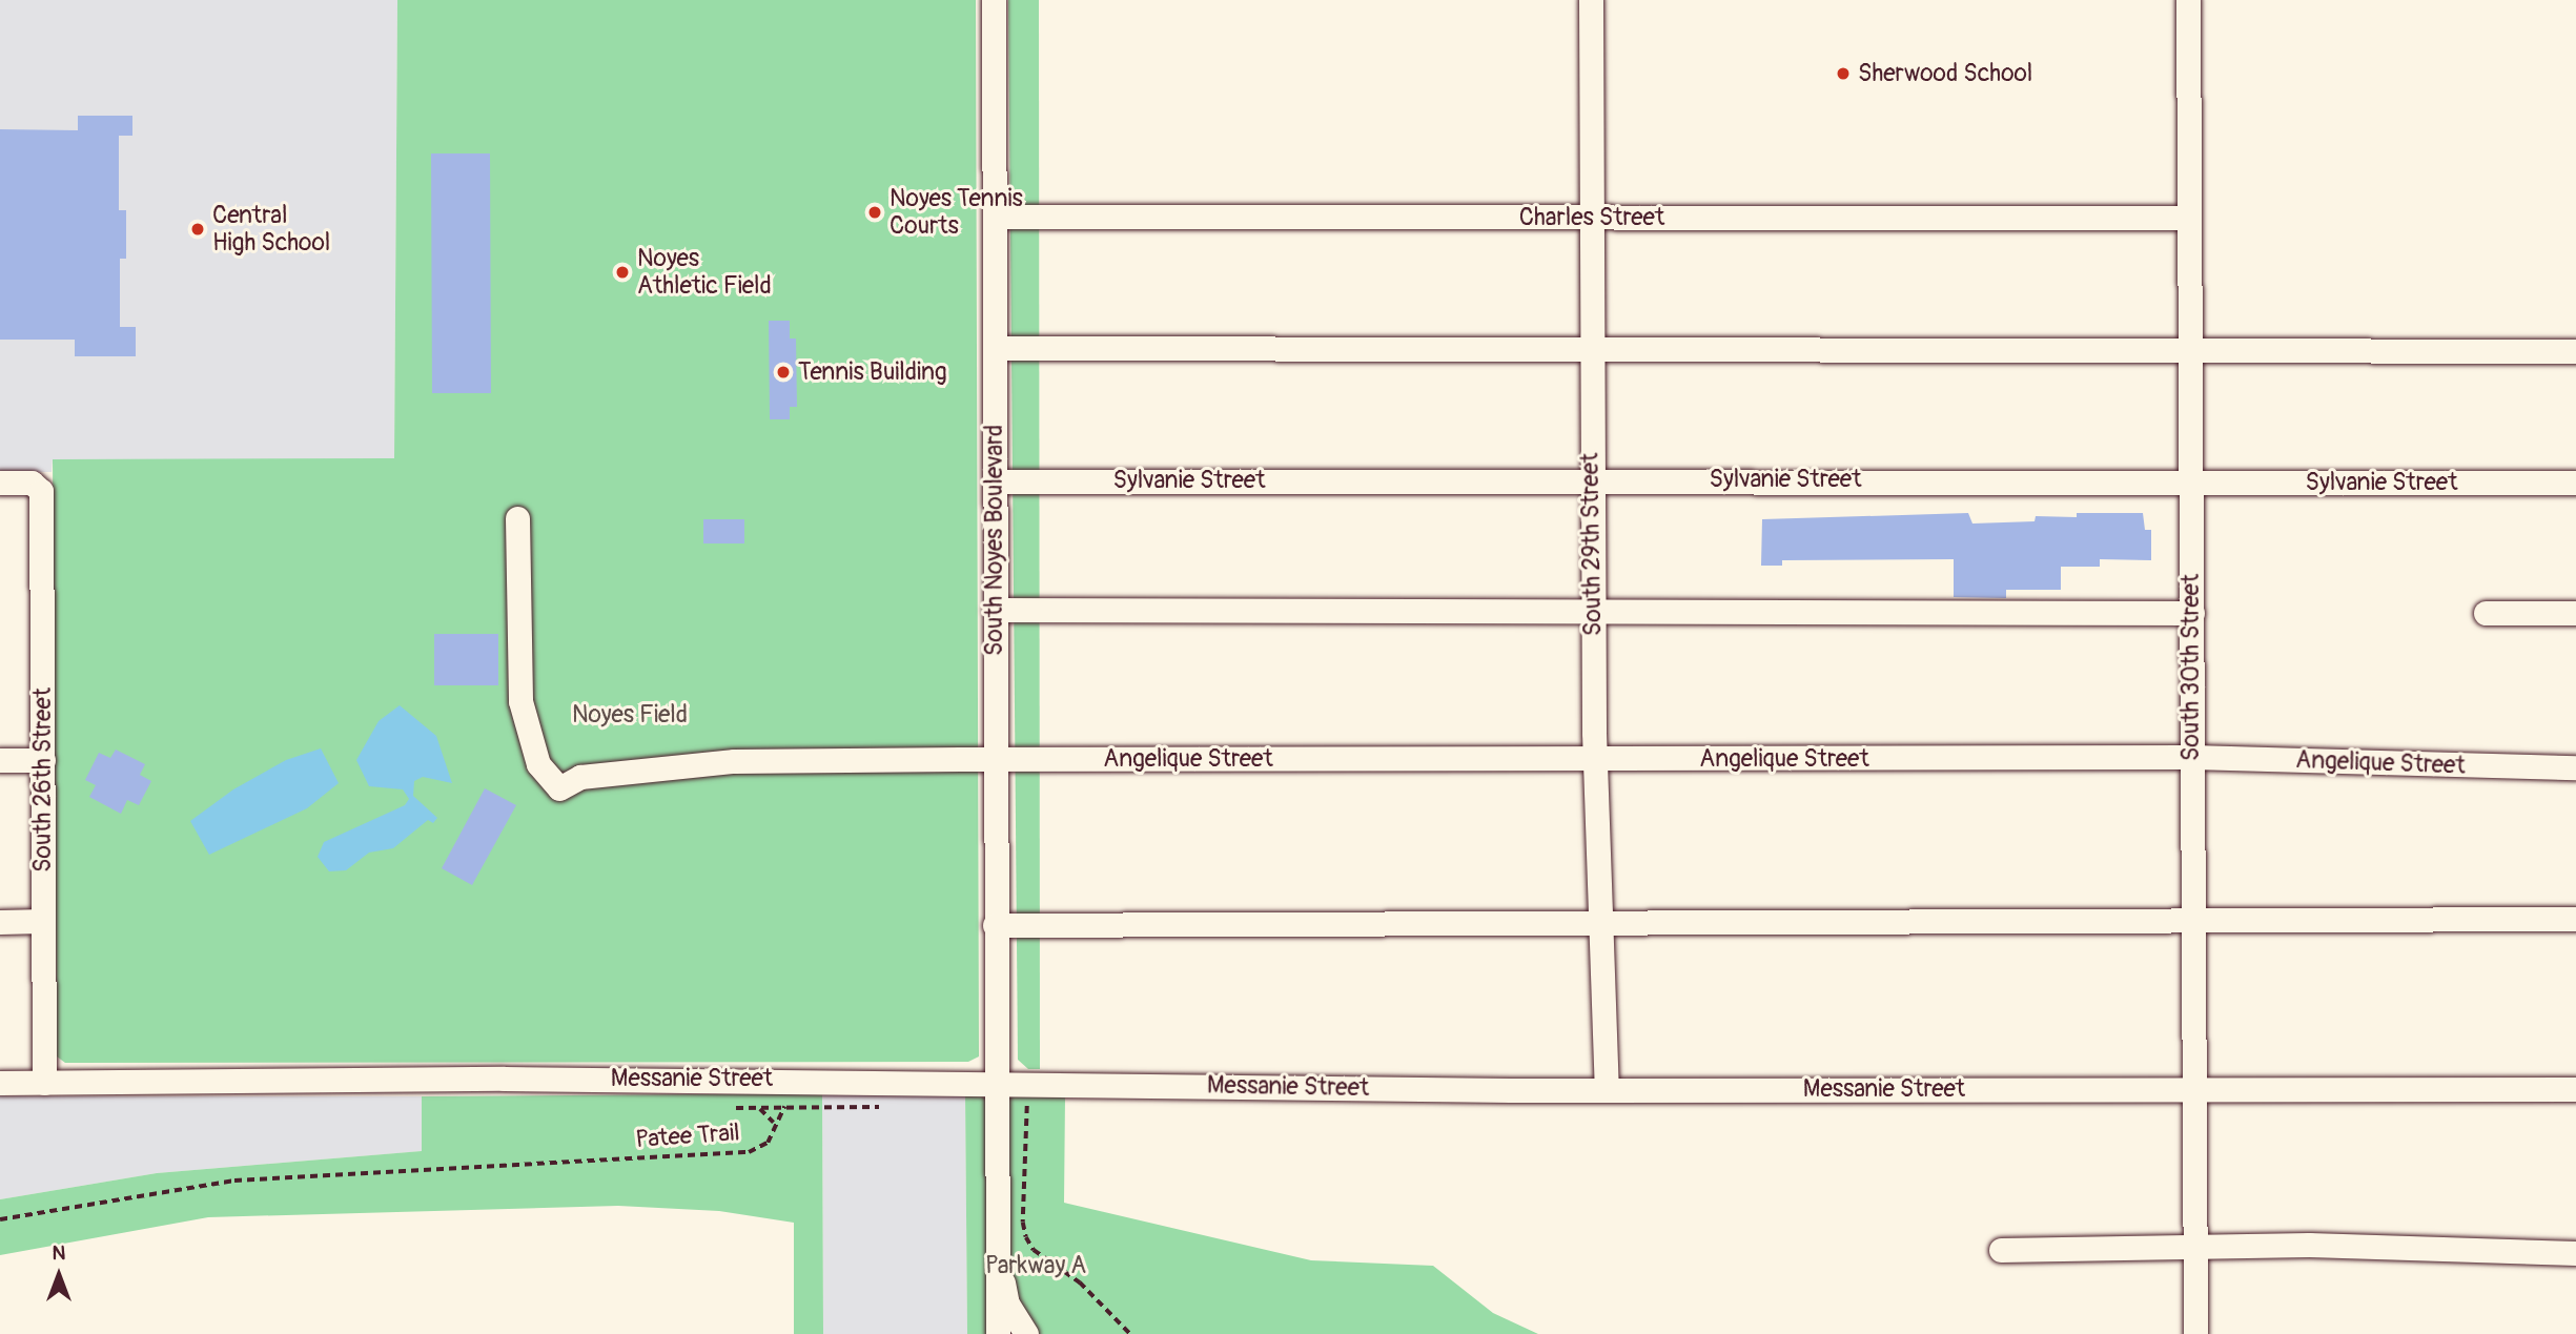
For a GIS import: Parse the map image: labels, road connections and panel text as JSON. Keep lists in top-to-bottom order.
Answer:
{
  "streets": {
    "street": [
      "Charles Street",
      "Sylvanie Street",
      "South Noyes Boulevard",
      "South 29th Street",
      "South 30th Street",
      "Angelique Street",
      "South 26th Street",
      "Messanie Street"
    ],
    "path": ["Patee Trail"]
  },
  "crossings": [
    ["Charles Street", "South Noyes Boulevard"],
    ["Charles Street", "South 29th Street"],
    ["Charles Street", "South 30th Street"],
    ["Sylvanie Street", "South Noyes Boulevard"],
    ["Sylvanie Street", "South 29th Street"],
    ["Sylvanie Street", "South 30th Street"],
    ["South Noyes Boulevard", "Angelique Street"],
    ["South Noyes Boulevard", "Messanie Street"],
    ["South 29th Street", "Angelique Street"],
    ["South 29th Street", "Messanie Street"],
    ["South 30th Street", "Angelique Street"],
    ["South 30th Street", "Messanie Street"],
    ["South 26th Street", "Messanie Street"]
  ],
  "parks": ["Noyes Field", "Parkway A"],
  "places": [
    "Sherwood School",
    "Noyes Tennis Courts",
    "Central High School",
    "Noyes Athletic Field",
    "Tennis Building"
  ],
  "north": "top"
}
